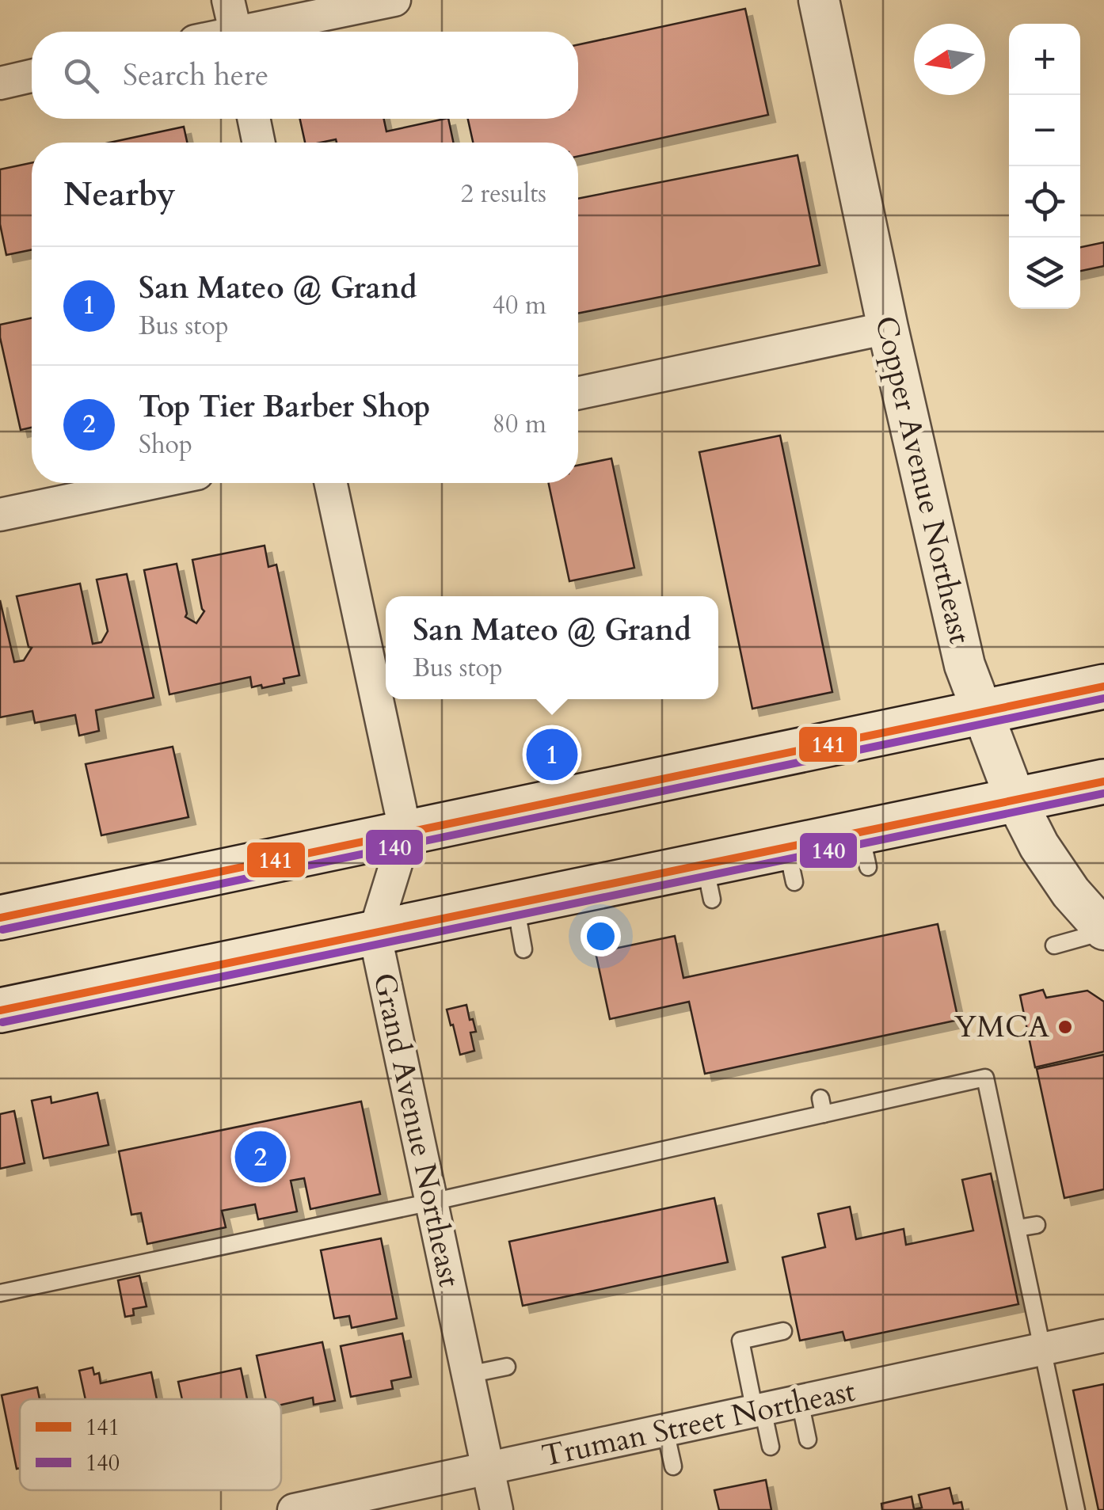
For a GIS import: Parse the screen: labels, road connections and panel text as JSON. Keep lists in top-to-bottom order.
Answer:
{
  "streets": {
    "street": ["Copper Avenue Northeast", "Grand Avenue Northeast", "Truman Street Northeast"]
  },
  "crossings": [
    ["Grand Avenue Northeast", "Truman Street Northeast"]
  ],
  "places": ["YMCA"],
  "lines": ["transit line 141", "transit line 140"],
  "legend": ["141", "140"],
  "north": "left",
  "page": {
    "map_buttons": ["+", "−"],
    "search": "Search here",
    "heading": ["Nearby", "2 results"],
    "list": [
      {
        "mark": "1",
        "name": "San Mateo @ Grand",
        "note": "Bus stop",
        "value": "40 m"
      },
      {
        "mark": "2",
        "name": "Top Tier Barber Shop",
        "note": "Shop",
        "value": "80 m"
      }
    ],
    "popup": ["San Mateo @ Grand", "Bus stop"],
    "pins": ["1", "2"]
  }
}
